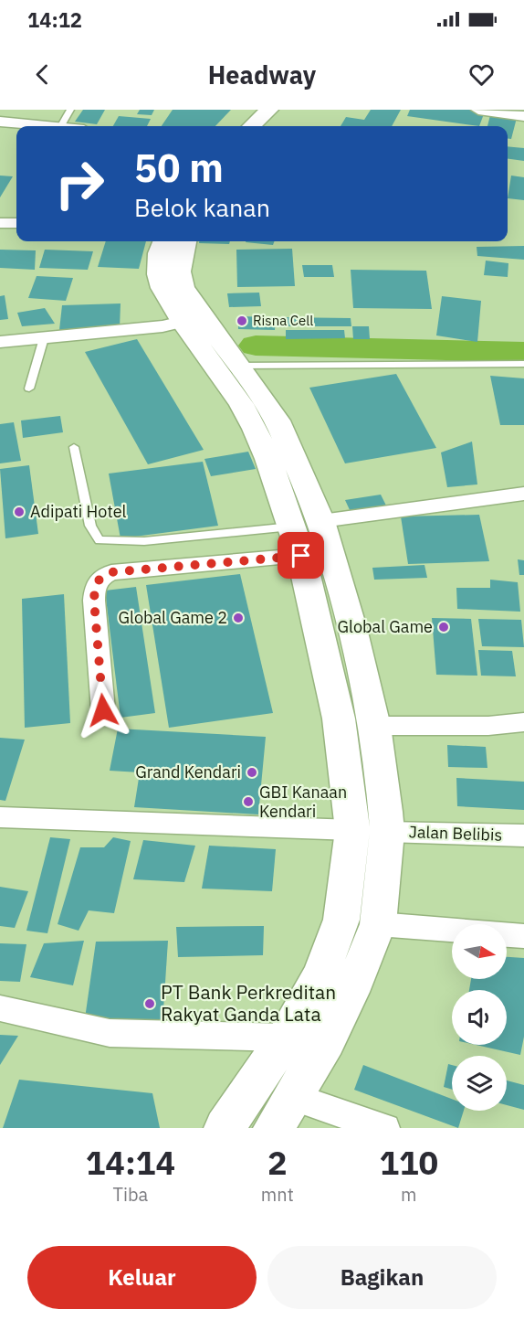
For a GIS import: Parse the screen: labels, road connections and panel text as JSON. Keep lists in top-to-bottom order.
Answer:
{
  "streets": {
    "street": ["Jalan Belibis"]
  },
  "places": [
    "Risna Cell",
    "Adipati Hotel",
    "Global Game 2",
    "Global Game",
    "Grand Kendari",
    "GBI Kanaan Kendari",
    "PT Bank Perkreditan Rakyat Ganda Lata"
  ],
  "north": "right",
  "page": {
    "status": "14:12",
    "header": "Headway",
    "turn": ["50 m", "Belok kanan"],
    "eta": [
      "14:14",
      "Tiba",
      "2",
      "mnt",
      "110",
      "m"
    ],
    "buttons": ["Keluar", "Bagikan"]
  }
}
